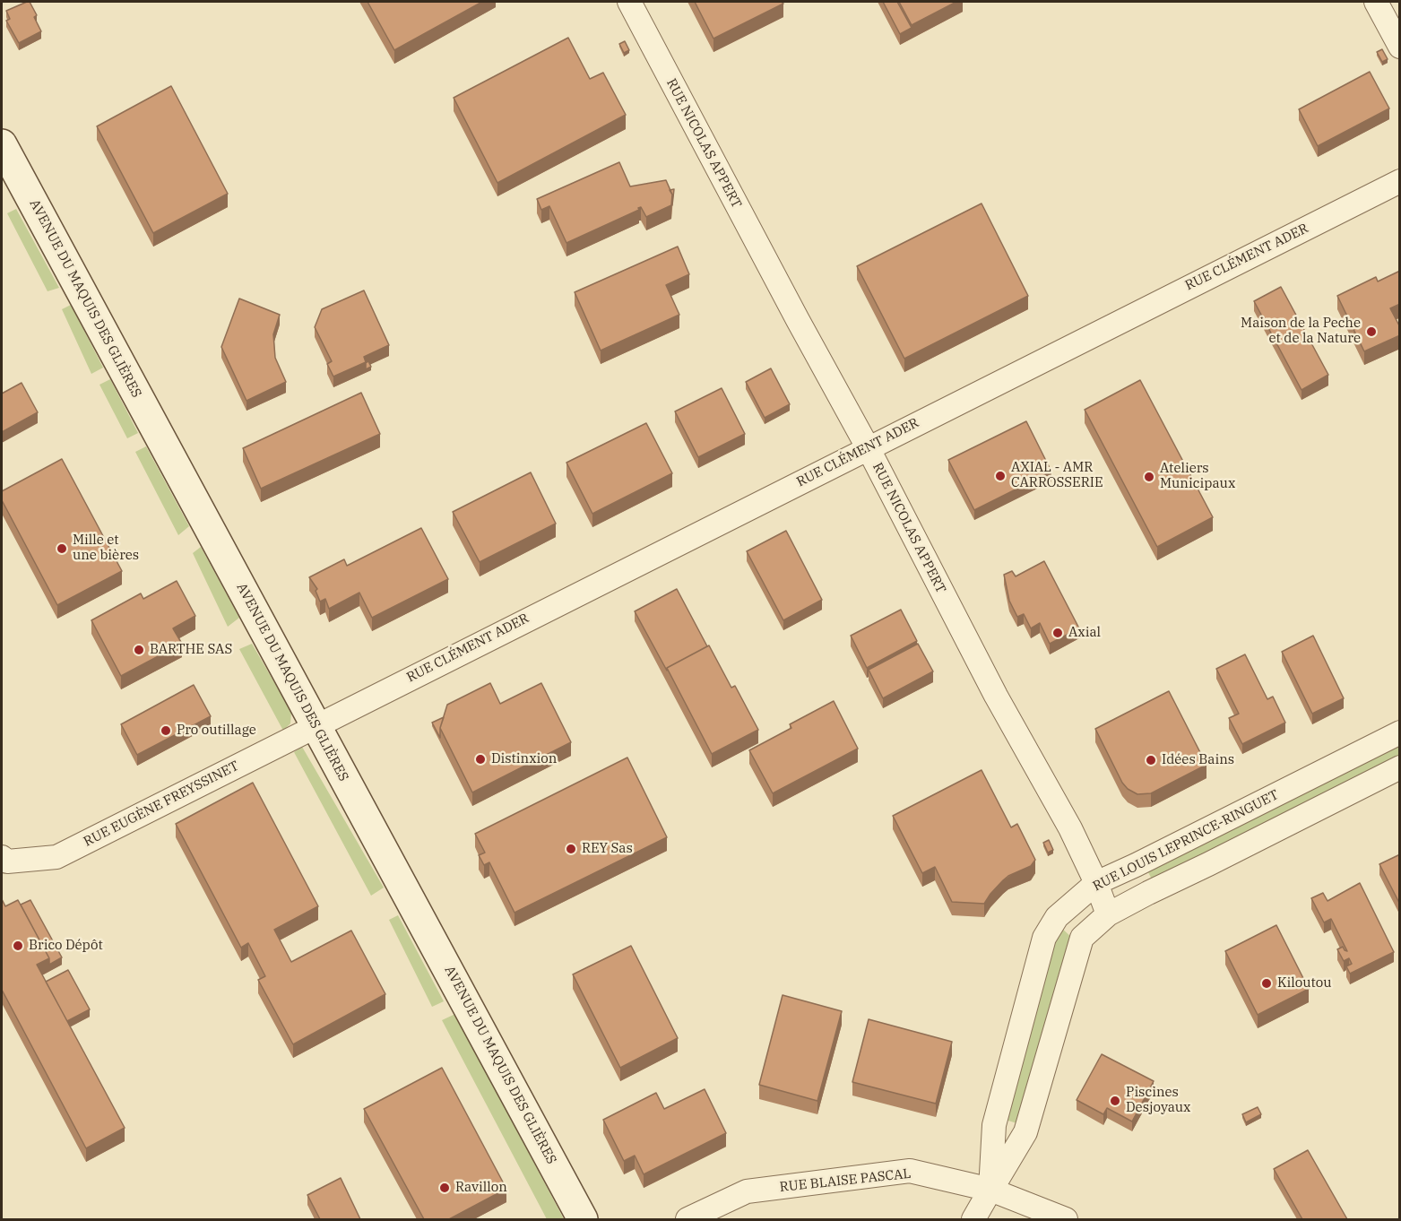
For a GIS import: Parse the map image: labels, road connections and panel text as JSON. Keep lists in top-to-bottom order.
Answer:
{
  "streets": {
    "main road": ["AVENUE DU MAQUIS DES GLIÈRES"],
    "street": [
      "RUE NICOLAS APPERT",
      "RUE CLÉMENT ADER",
      "RUE EUGÈNE FREYSSINET",
      "RUE LOUIS LEPRINCE-RINGUET",
      "RUE BLAISE PASCAL"
    ]
  },
  "crossings": [
    ["RUE NICOLAS APPERT", "RUE CLÉMENT ADER"],
    ["RUE NICOLAS APPERT", "RUE LOUIS LEPRINCE-RINGUET"],
    ["RUE CLÉMENT ADER", "AVENUE DU MAQUIS DES GLIÈRES"],
    ["RUE CLÉMENT ADER", "RUE EUGÈNE FREYSSINET"],
    ["AVENUE DU MAQUIS DES GLIÈRES", "RUE EUGÈNE FREYSSINET"],
    ["RUE LOUIS LEPRINCE-RINGUET", "RUE BLAISE PASCAL"]
  ],
  "places": [
    "Maison de la Peche et de la Nature",
    "AXIAL - AMR CARROSSERIE",
    "Ateliers Municipaux",
    "Mille et une bières",
    "Axial",
    "BARTHE SAS",
    "Pro outillage",
    "Distinxion",
    "Idées Bains",
    "REY Sas",
    "Brico Dépôt",
    "Kiloutou",
    "Piscines Desjoyaux",
    "Ravillon"
  ]
}
